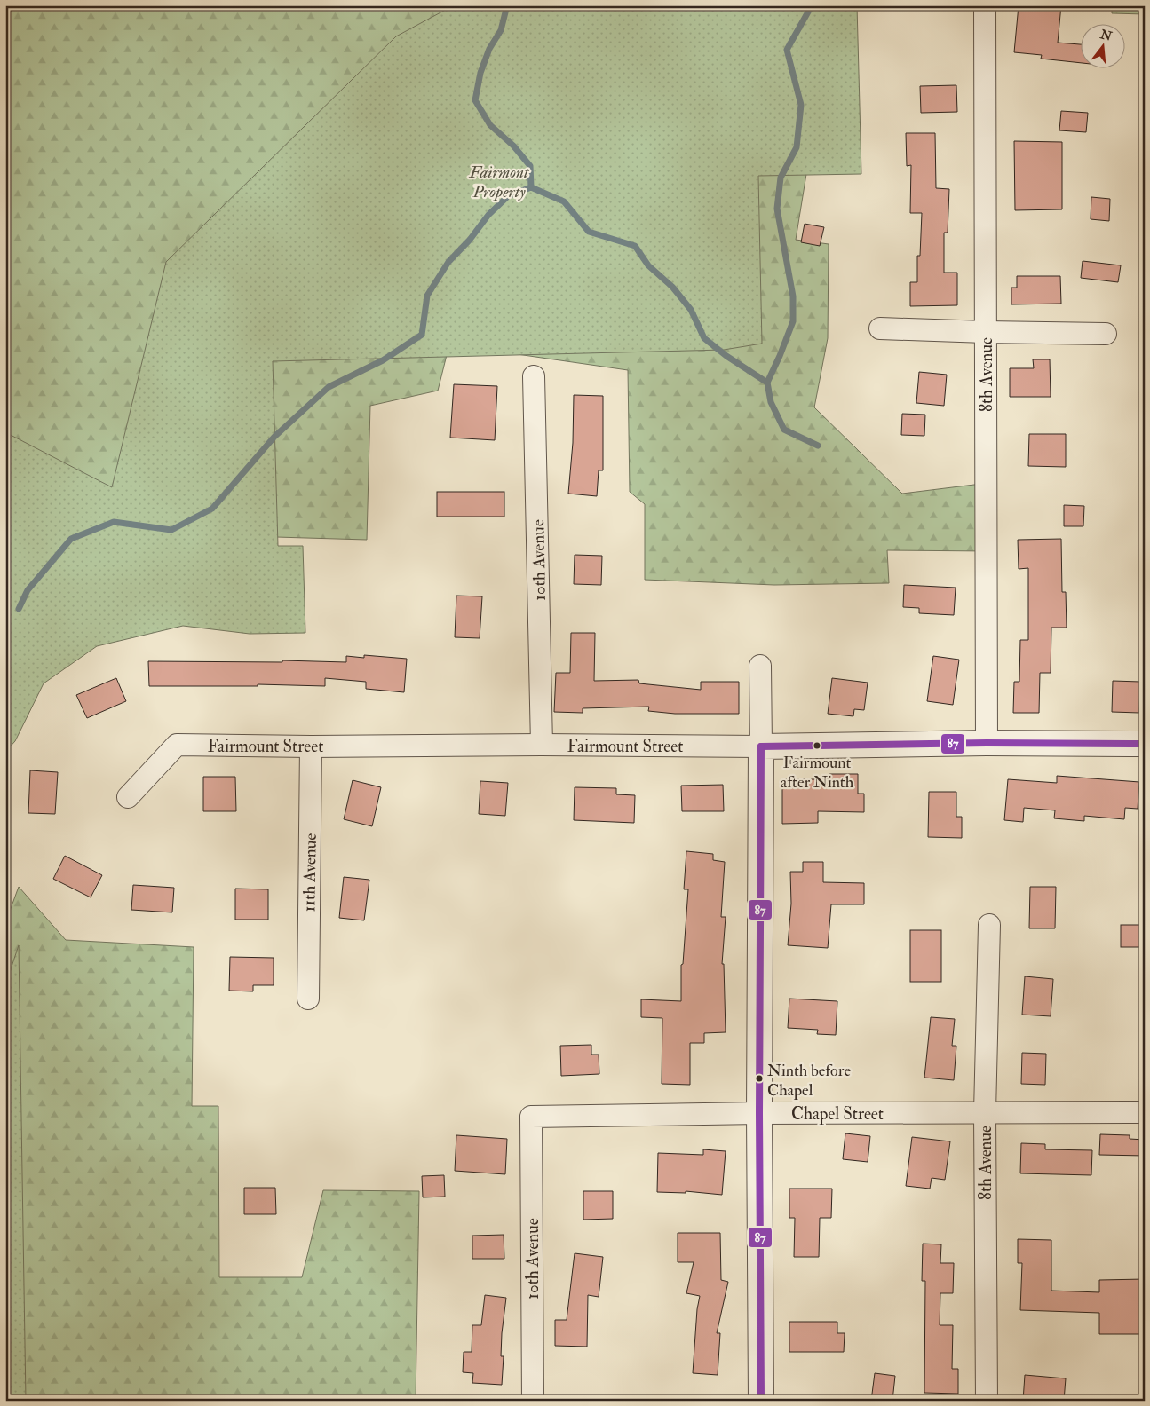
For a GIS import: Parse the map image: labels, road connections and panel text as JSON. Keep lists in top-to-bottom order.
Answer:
{
  "streets": {
    "street": [
      "8th Avenue",
      "10th Avenue",
      "Fairmount Street",
      "11th Avenue",
      "Chapel Street"
    ]
  },
  "crossings": [
    ["8th Avenue", "Fairmount Street"],
    ["8th Avenue", "Chapel Street"],
    ["10th Avenue", "Fairmount Street"],
    ["10th Avenue", "Chapel Street"],
    ["Fairmount Street", "11th Avenue"]
  ],
  "parks": ["Fairmont Property"],
  "places": ["Fairmount after Ninth", "Ninth before Chapel"],
  "lines": ["transit line 87"],
  "north": "top"
}
